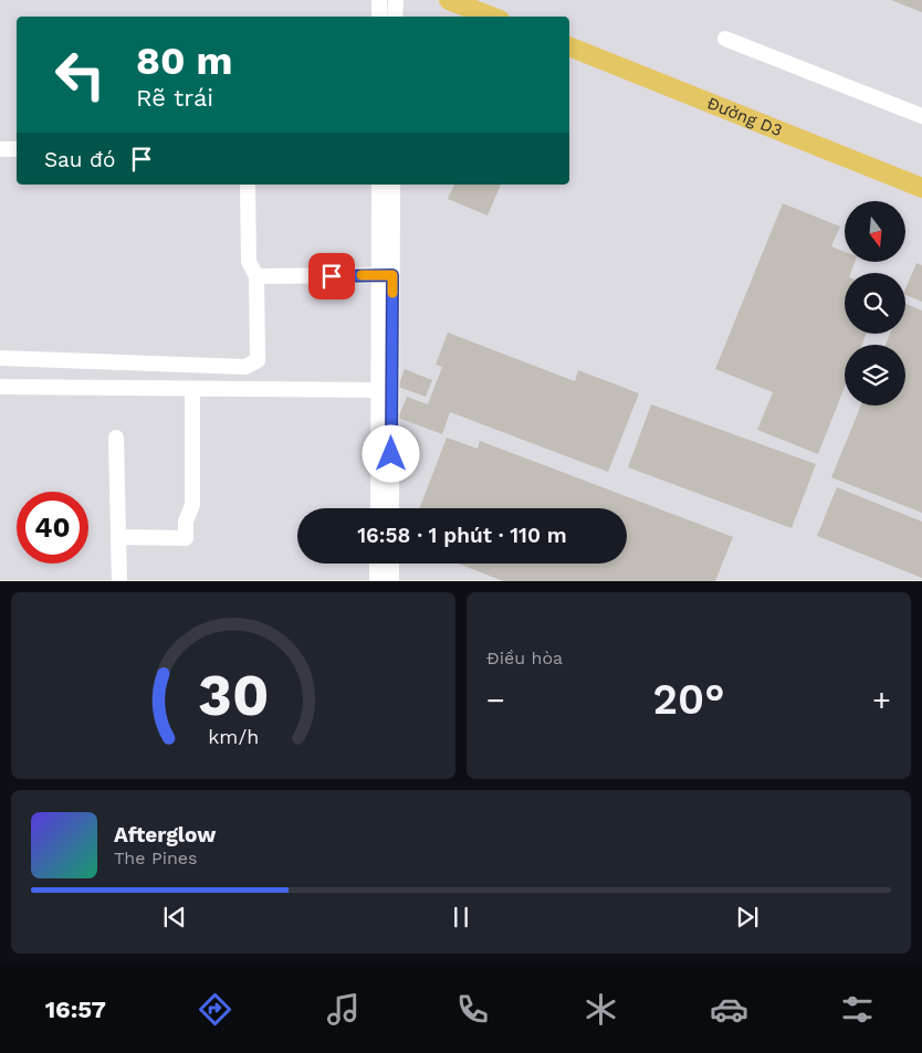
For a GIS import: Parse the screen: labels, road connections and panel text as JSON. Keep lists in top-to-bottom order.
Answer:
{
  "streets": {
    "main road": ["Đường D3"]
  },
  "north": "bottom",
  "page": {
    "turn": ["80 m", "Rẽ trái"],
    "then": "Sau đó",
    "limit": "40",
    "trip": "16:58 · 1 phút · 110 m",
    "tile": "Điều hòa",
    "heat": ["−", "20°", "+"],
    "song": ["Afterglow", "The Pines"],
    "tabs": "16:57",
    "gauge": ["30", "km/h"]
  }
}
